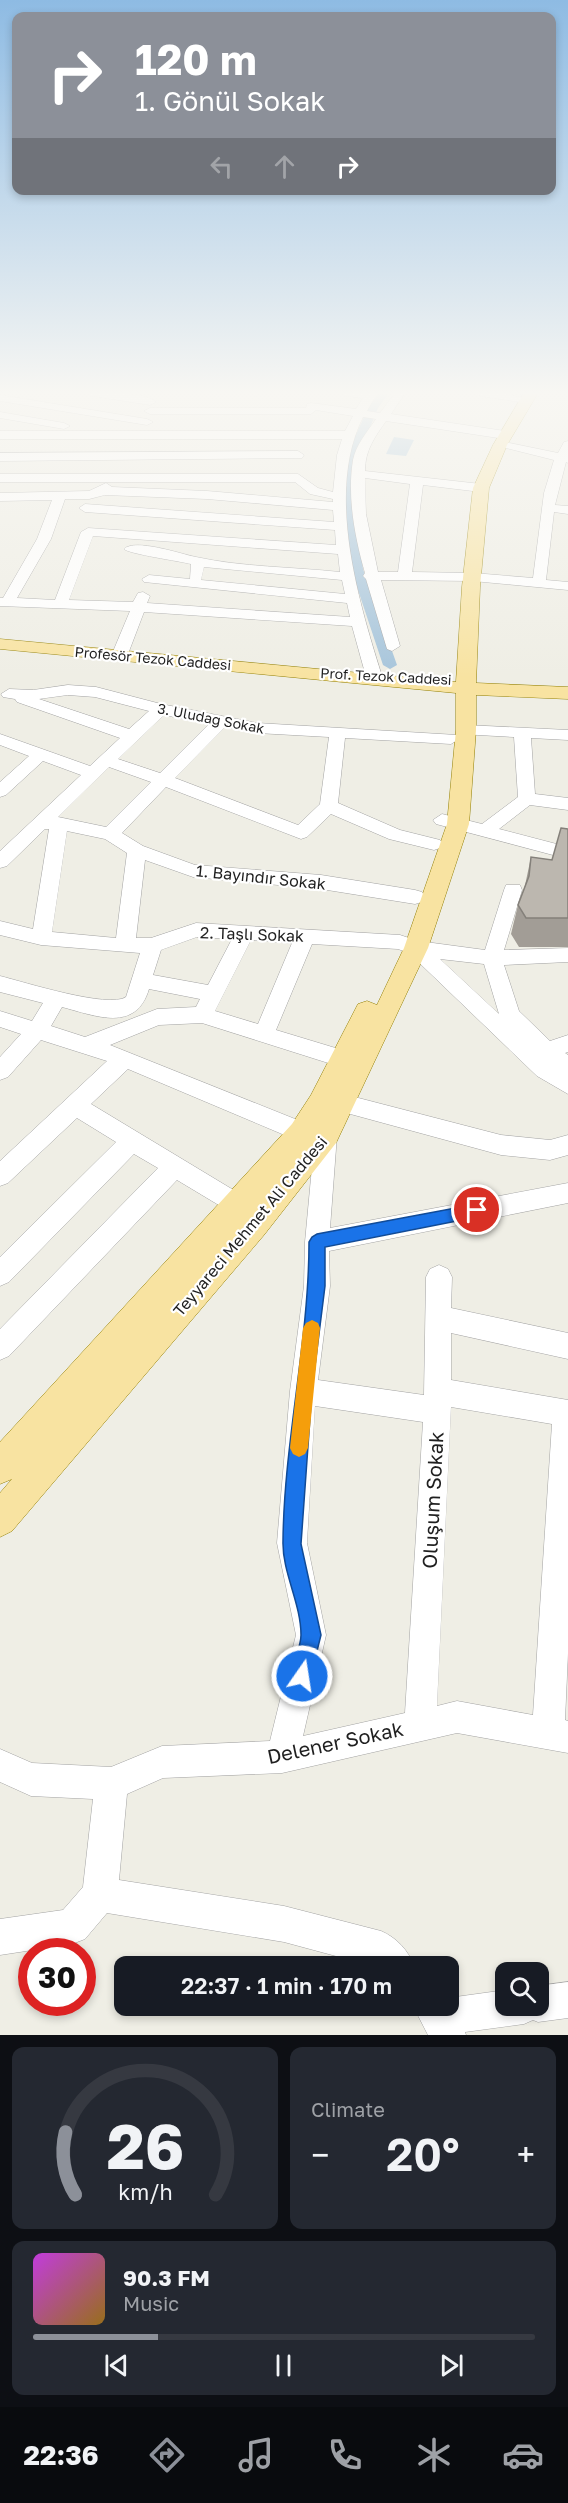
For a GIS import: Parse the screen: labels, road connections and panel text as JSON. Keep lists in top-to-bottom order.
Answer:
{
  "streets": {
    "main road": ["Profesör Tezok Caddesi", "Prof. Tezok Caddesi", "Teyyareci Mehmet Ali Caddesi"],
    "street": [
      "3. Uludağ Sokak",
      "1. Bayındır Sokak",
      "2. Taşlı Sokak",
      "Oluşum Sokak",
      "Delener Sokak"
    ]
  },
  "crossings": [
    ["Profesör Tezok Caddesi", "Prof. Tezok Caddesi"],
    ["Prof. Tezok Caddesi", "Teyyareci Mehmet Ali Caddesi"],
    ["3. Uludağ Sokak", "Teyyareci Mehmet Ali Caddesi"],
    ["1. Bayındır Sokak", "Teyyareci Mehmet Ali Caddesi"],
    ["2. Taşlı Sokak", "Teyyareci Mehmet Ali Caddesi"],
    ["Oluşum Sokak", "Delener Sokak"]
  ],
  "page": {
    "turn": ["120 m", "1. Gönül Sokak"],
    "limit": "30",
    "trip": "22:37 · 1 min · 170 m",
    "tile": "Climate",
    "heat": ["−", "20°", "+"],
    "song": ["90.3 FM", "Music"],
    "tabs": "22:36",
    "gauge": ["26", "km/h"]
  }
}
